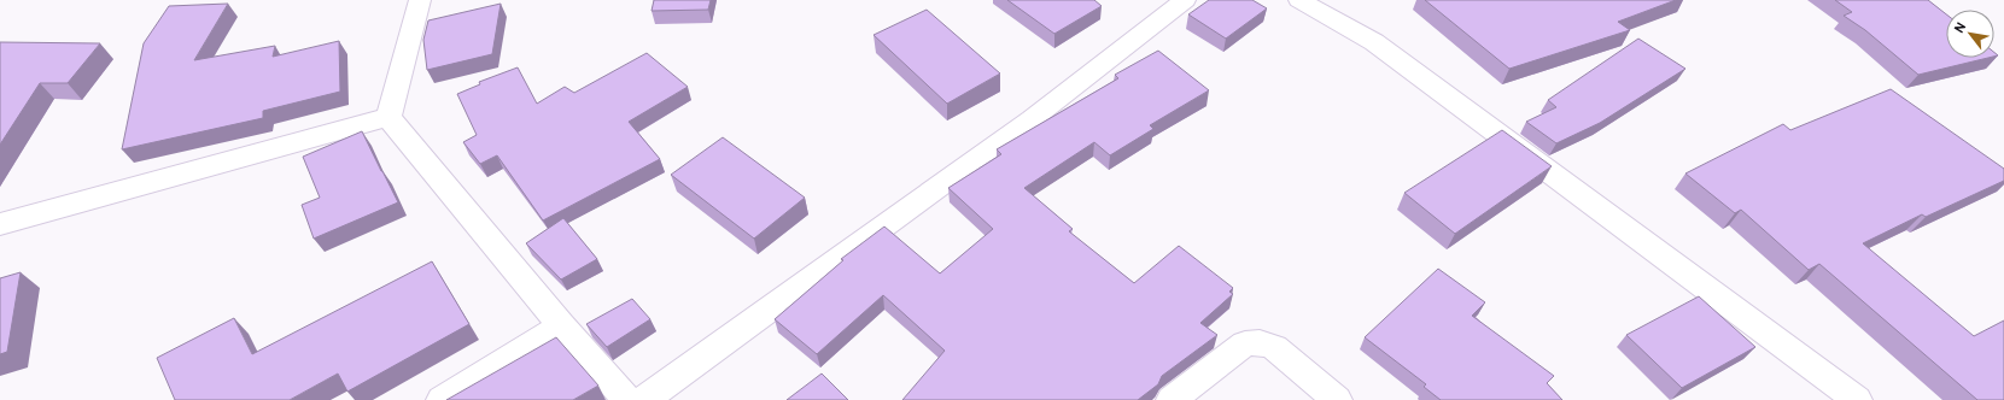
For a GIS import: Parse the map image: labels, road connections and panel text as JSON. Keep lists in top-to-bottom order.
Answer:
{
  "north": "top left"
}
